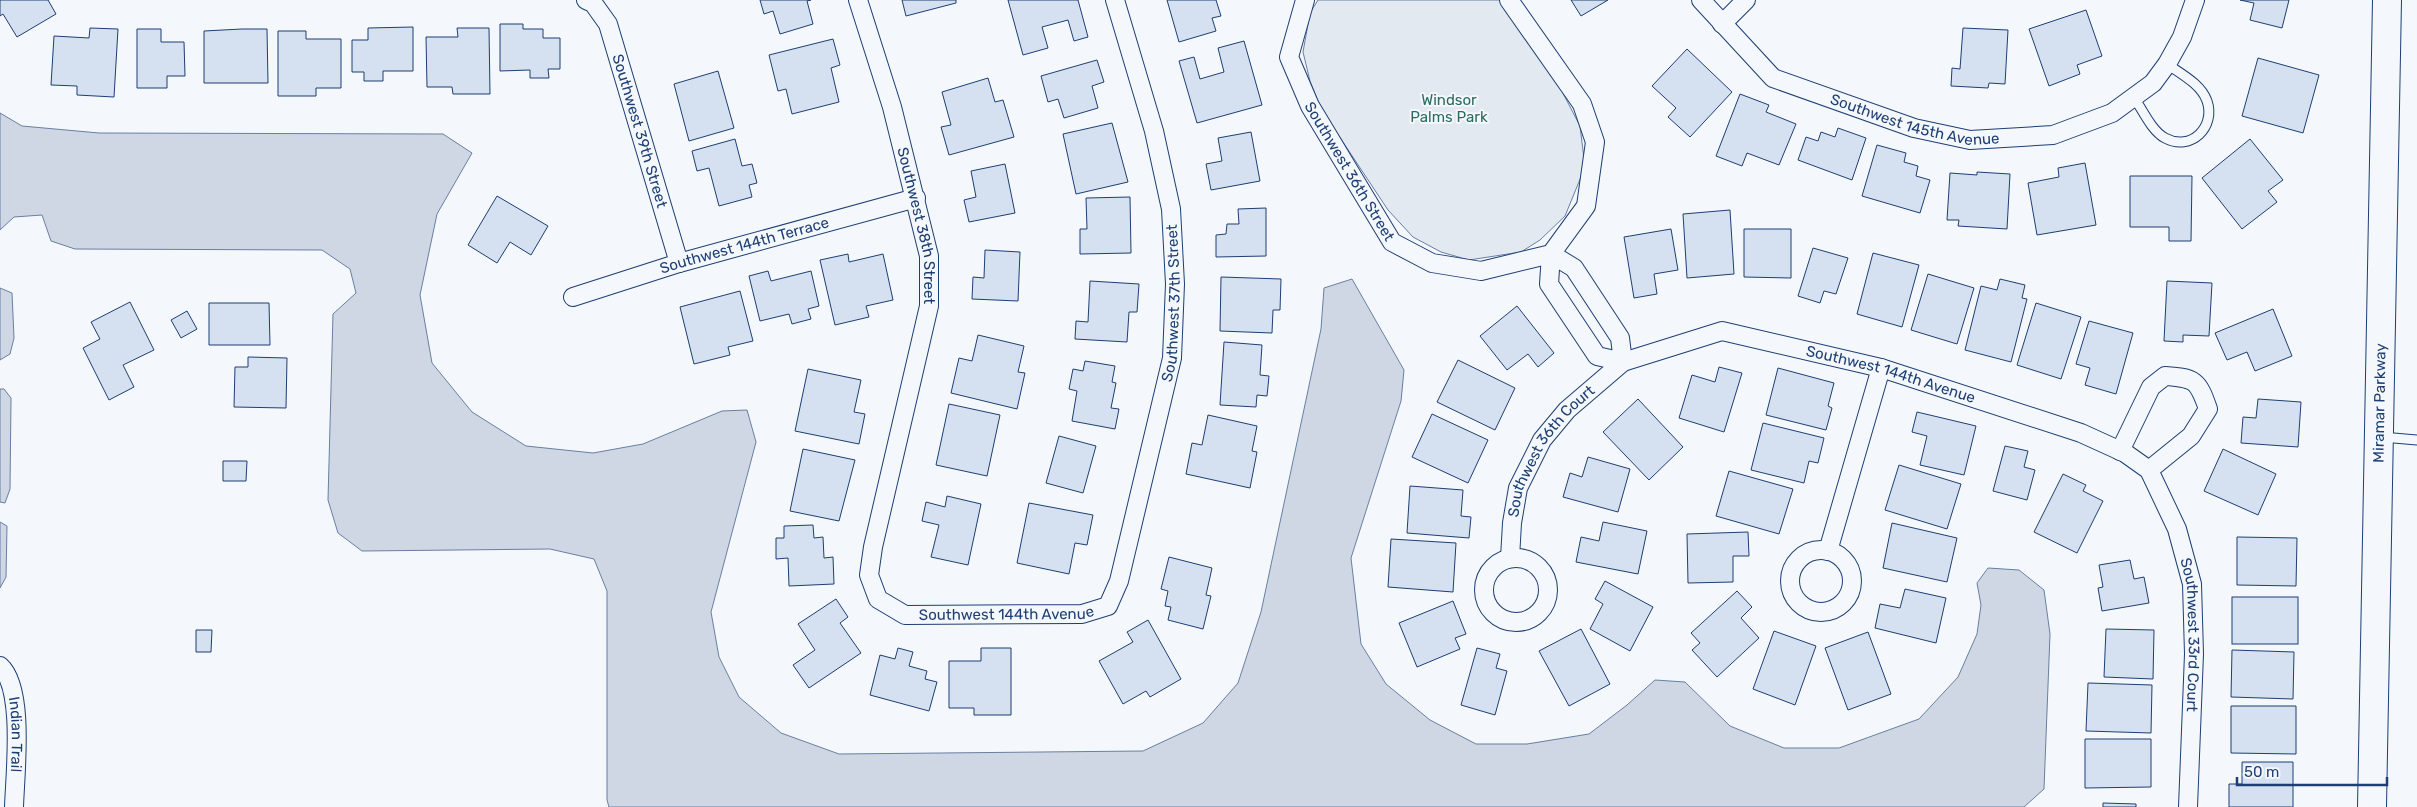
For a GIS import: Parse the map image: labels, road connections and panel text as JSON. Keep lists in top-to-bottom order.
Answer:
{
  "streets": {
    "main road": ["Miramar Parkway"],
    "street": [
      "Southwest 145th Avenue",
      "Southwest 39th Street",
      "Southwest 36th Street",
      "Southwest 38th Street",
      "Southwest 144th Terrace",
      "Southwest 37th Street",
      "Southwest 144th Avenue",
      "Southwest 36th Court",
      "Southwest 33rd Court",
      "Indian Trail"
    ]
  },
  "crossings": [
    ["Southwest 39th Street", "Southwest 144th Terrace"],
    ["Southwest 38th Street", "Southwest 144th Terrace"],
    ["Southwest 38th Street", "Southwest 144th Avenue"],
    ["Southwest 37th Street", "Southwest 144th Avenue"],
    ["Southwest 144th Avenue", "Southwest 36th Court"],
    ["Southwest 144th Avenue", "Southwest 33rd Court"]
  ],
  "parks": ["Windsor Palms Park"],
  "scale_bar": "50 m"
}
